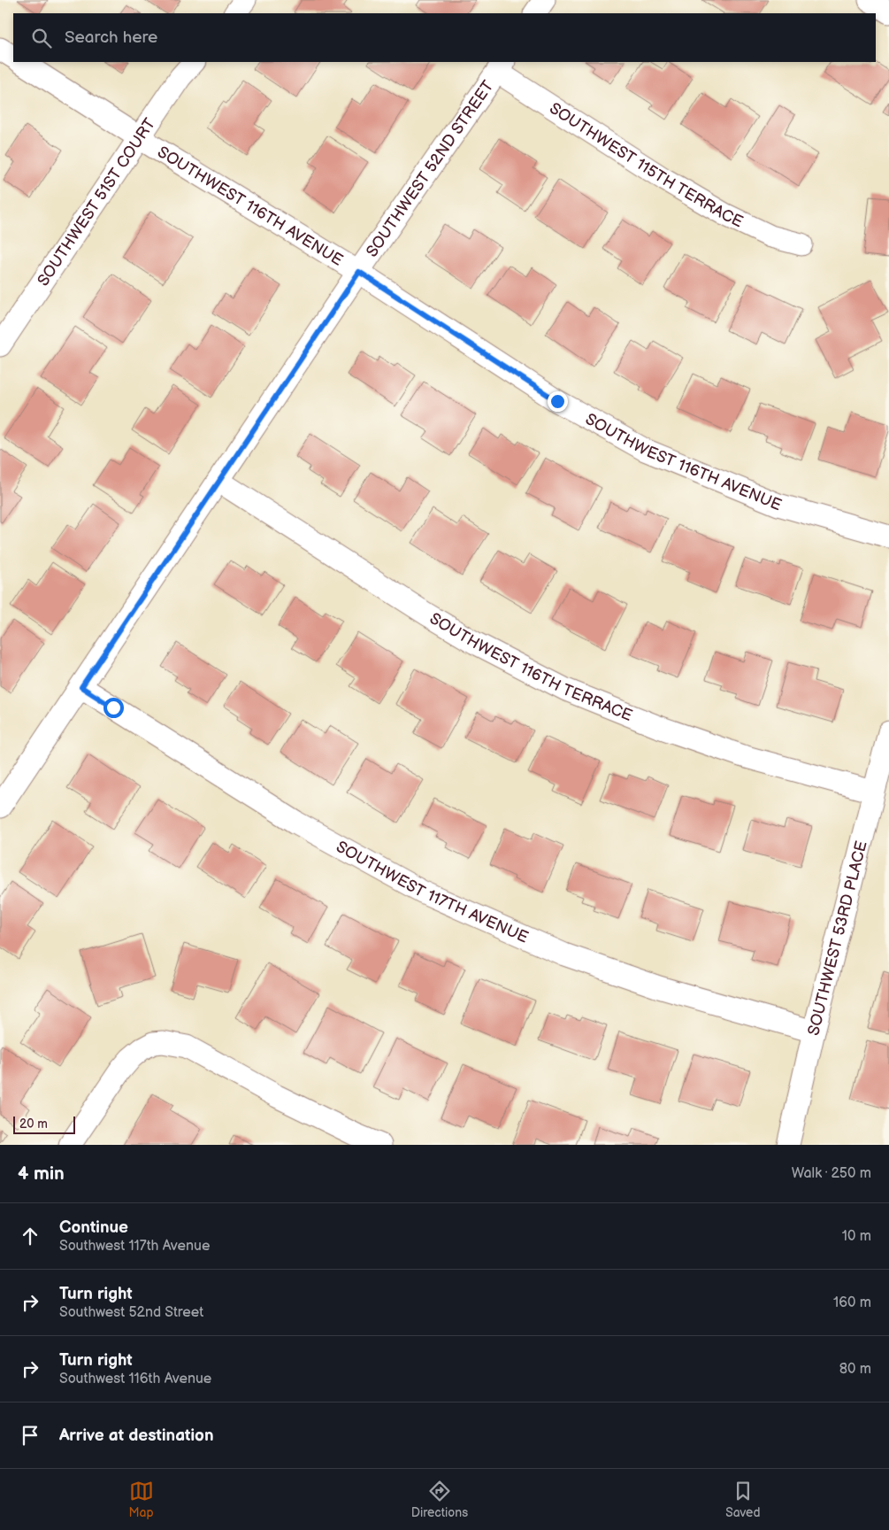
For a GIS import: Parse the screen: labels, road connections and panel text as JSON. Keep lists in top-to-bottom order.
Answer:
{
  "streets": {
    "street": [
      "SOUTHWEST 115TH TERRACE",
      "SOUTHWEST 52ND STREET",
      "SOUTHWEST 51ST COURT",
      "SOUTHWEST 116TH AVENUE",
      "SOUTHWEST 116TH TERRACE",
      "SOUTHWEST 117TH AVENUE",
      "SOUTHWEST 53RD PLACE"
    ]
  },
  "crossings": [
    ["SOUTHWEST 115TH TERRACE", "SOUTHWEST 52ND STREET"],
    ["SOUTHWEST 52ND STREET", "SOUTHWEST 116TH AVENUE"],
    ["SOUTHWEST 52ND STREET", "SOUTHWEST 116TH TERRACE"],
    ["SOUTHWEST 52ND STREET", "SOUTHWEST 117TH AVENUE"],
    ["SOUTHWEST 51ST COURT", "SOUTHWEST 116TH AVENUE"],
    ["SOUTHWEST 116TH TERRACE", "SOUTHWEST 53RD PLACE"],
    ["SOUTHWEST 117TH AVENUE", "SOUTHWEST 53RD PLACE"]
  ],
  "scale_bar": "20 m",
  "page": {
    "search": "Search here",
    "scale": "20 m",
    "heading": ["4 min", "Walk · 250 m"],
    "list": [
      ["Continue", "Southwest 117th Avenue", "10 m"],
      ["Turn right", "Southwest 52nd Street", "160 m"],
      ["Turn right", "Southwest 116th Avenue", "80 m"],
      "Arrive at destination"
    ],
    "nav": ["Map", "Directions", "Saved"]
  }
}
